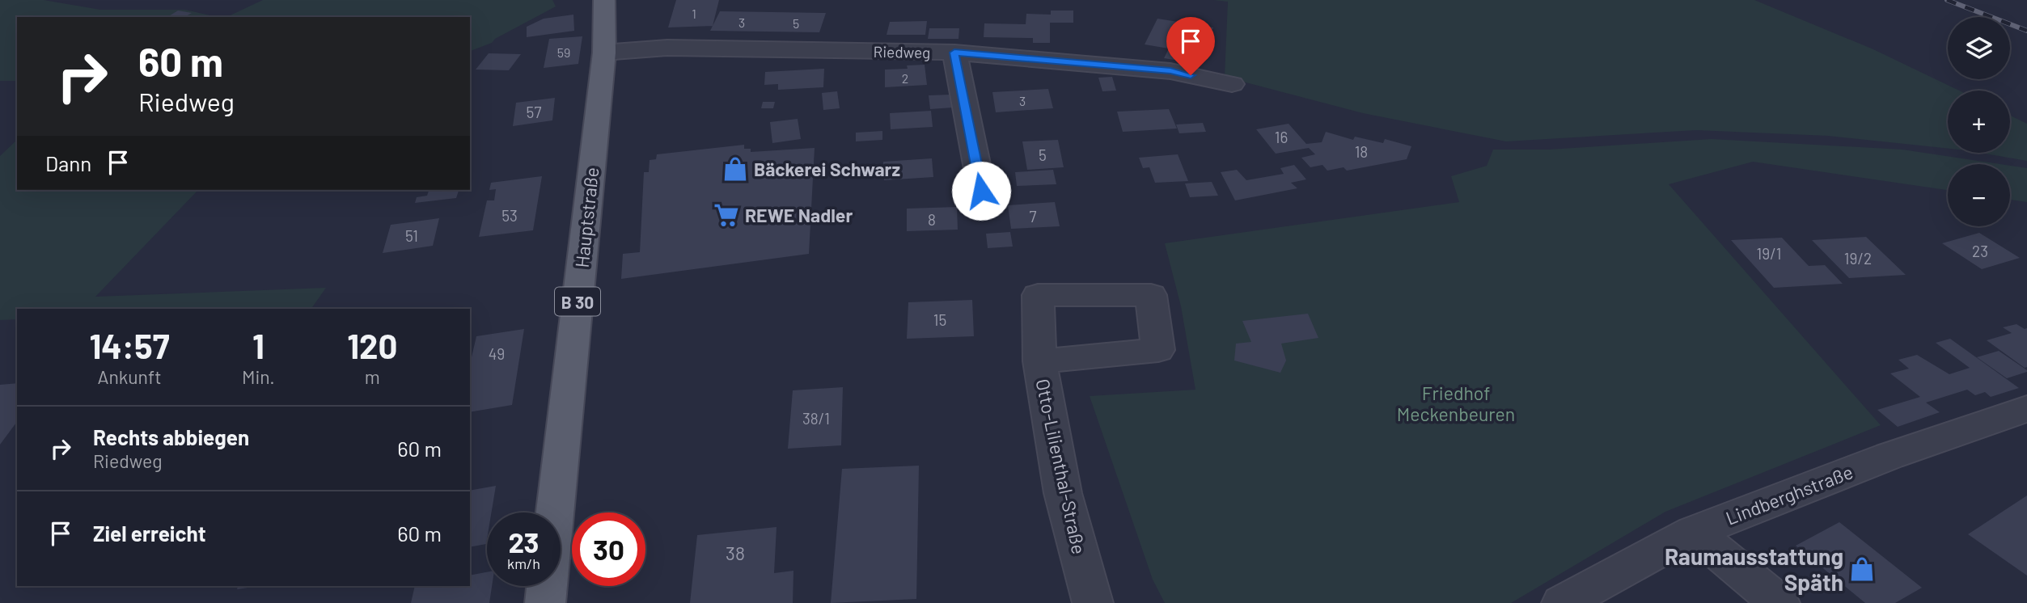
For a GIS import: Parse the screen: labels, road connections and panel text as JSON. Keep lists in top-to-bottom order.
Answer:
{
  "streets": {
    "main road": ["Hauptstraße", "B 30"],
    "street": ["Riedweg", "Otto-Lilienthal-Straße", "Lindberghstraße"]
  },
  "crossings": [
    ["Riedweg", "Hauptstraße"]
  ],
  "parks": ["Friedhof Meckenbeuren"],
  "places": {
    "shop": ["Bäckerei Schwarz", "Raumausstattung Späth"],
    "supermarket": ["REWE Nadler"]
  },
  "house_numbers": [
    "1",
    "3",
    "5",
    "59",
    "2",
    "3",
    "57",
    "16",
    "18",
    "5",
    "53",
    "7",
    "8",
    "51",
    "23",
    "19/1",
    "19/2",
    "15",
    "49",
    "38/1",
    "38"
  ],
  "page": {
    "map_buttons": ["+", "−"],
    "turn": ["60 m", "Riedweg"],
    "then": "Dann",
    "eta": [
      "14:57",
      "Ankunft",
      "1",
      "Min.",
      "120",
      "m"
    ],
    "list": [
      {
        "name": "Rechts abbiegen",
        "note": "Riedweg",
        "value": "60 m"
      },
      {
        "name": "Ziel erreicht",
        "value": "60 m"
      }
    ],
    "speed": "23 km/h",
    "limit": "30"
  }
}
